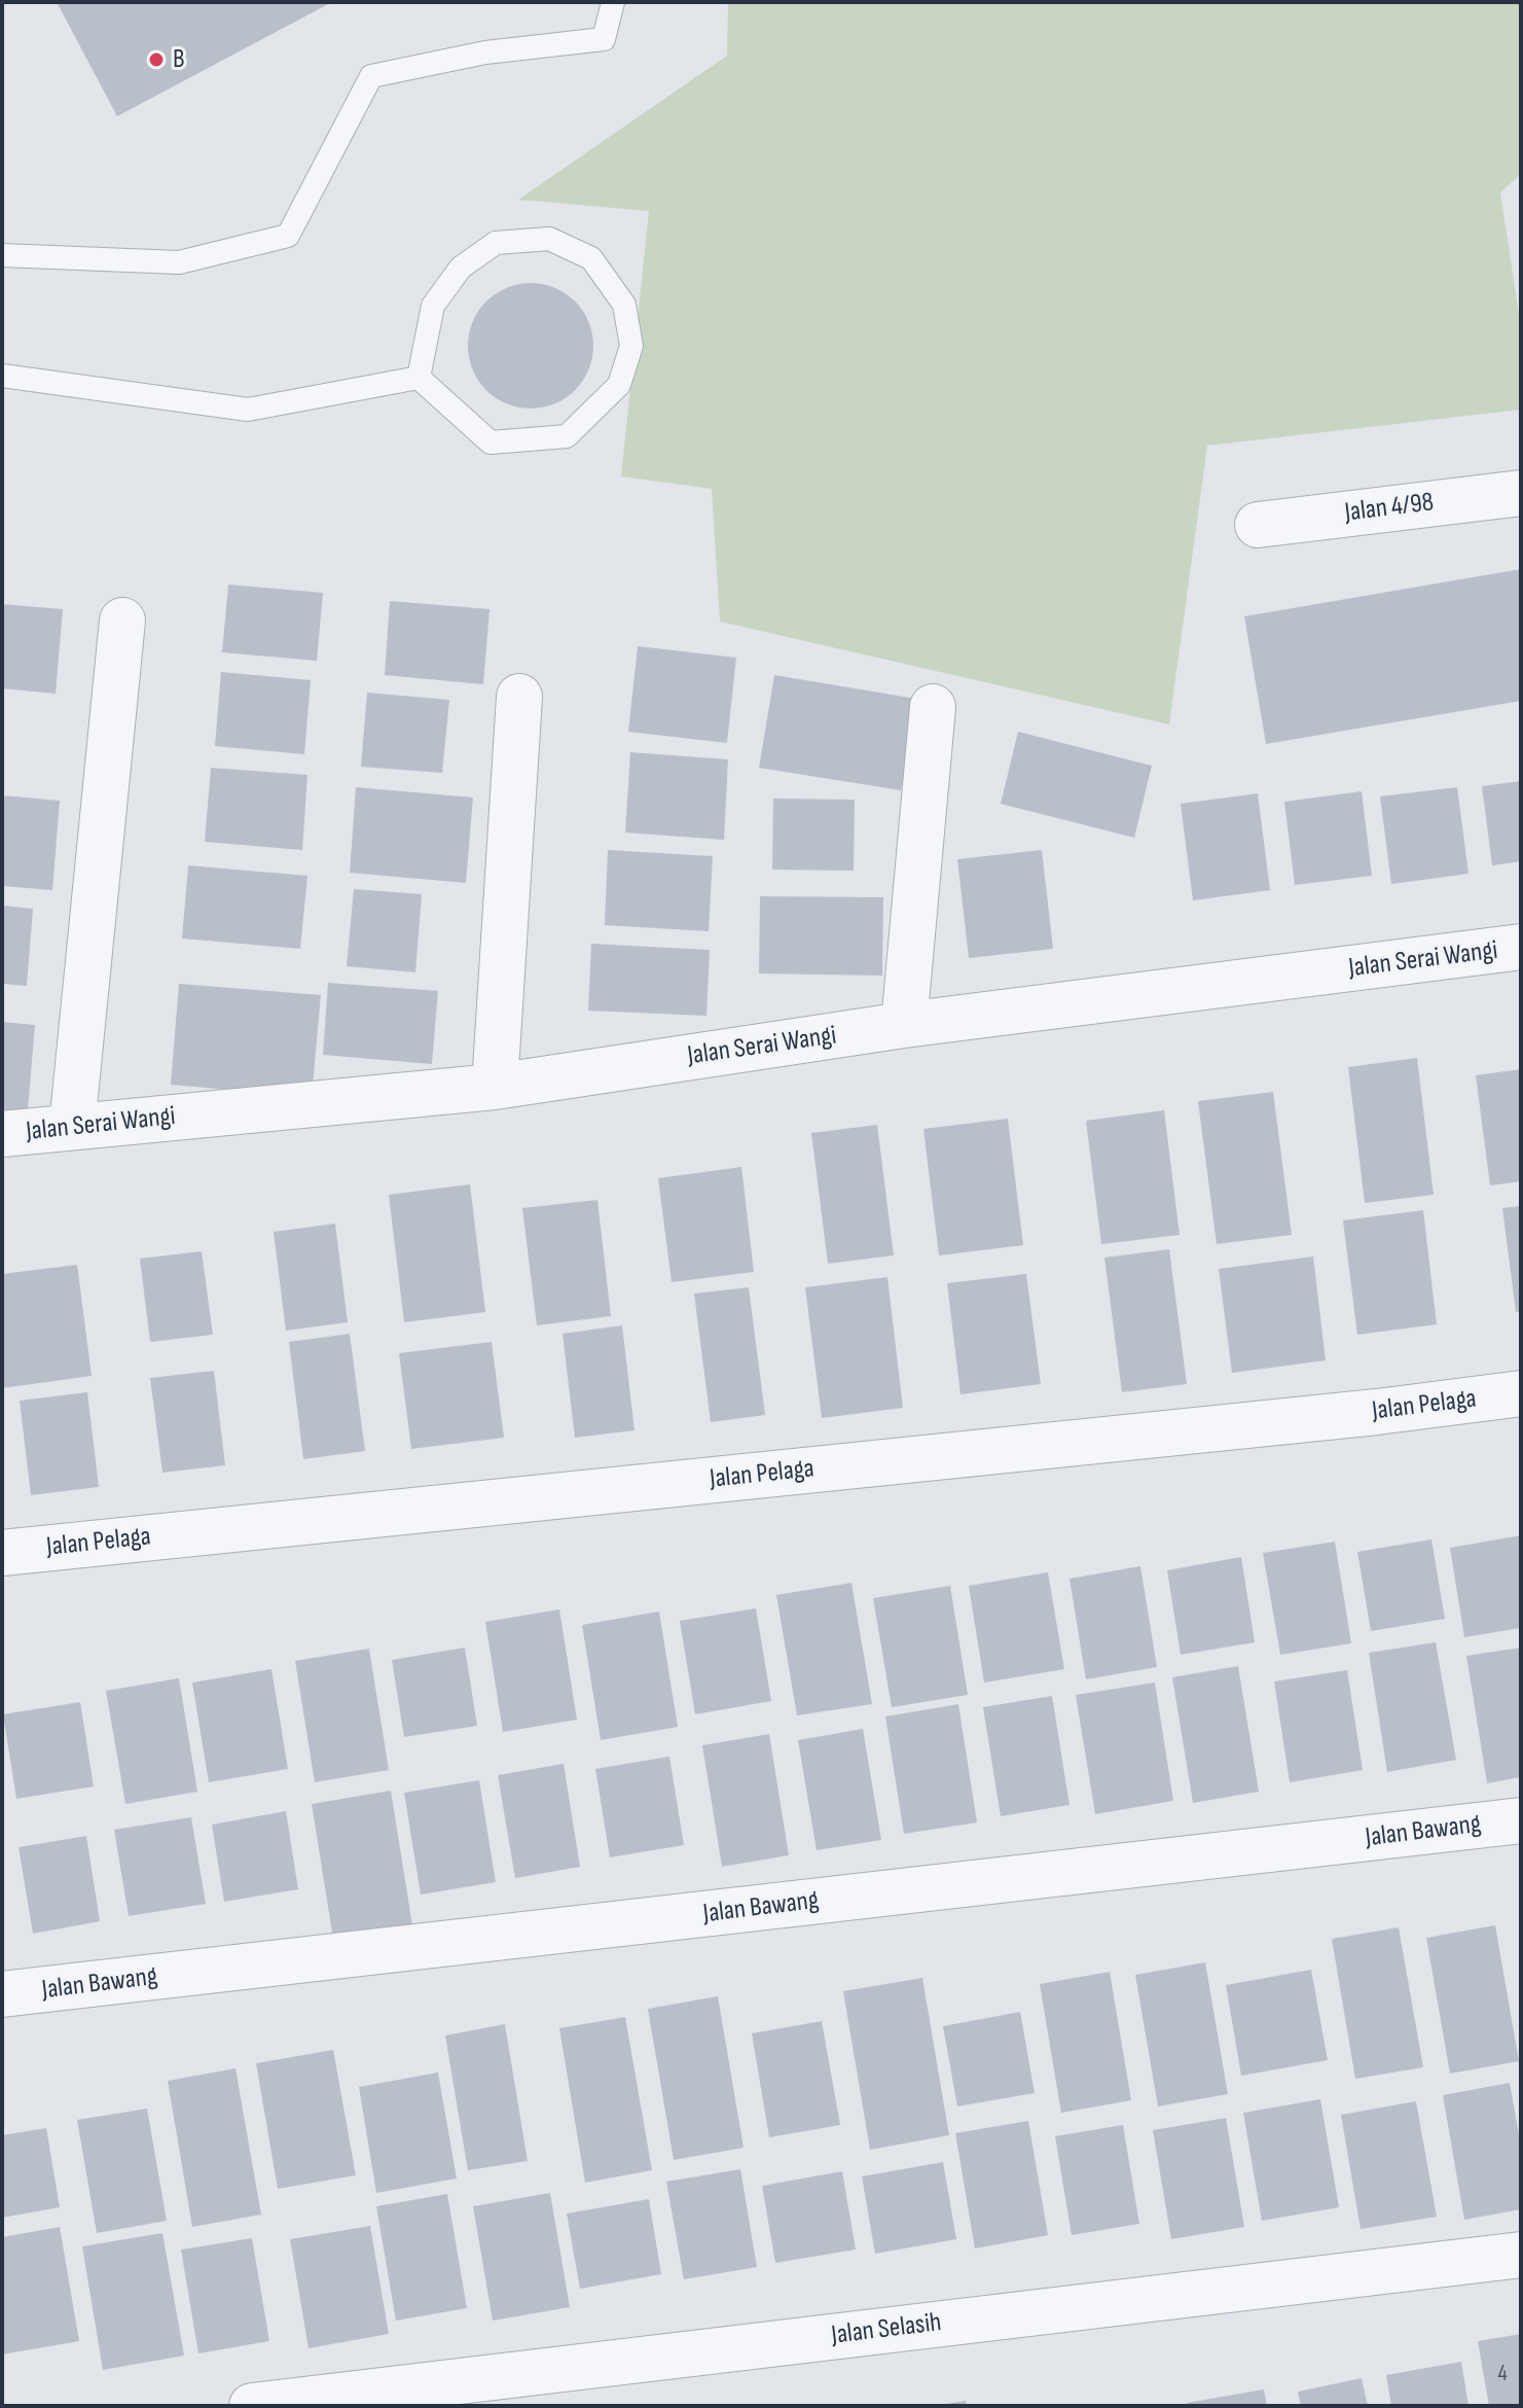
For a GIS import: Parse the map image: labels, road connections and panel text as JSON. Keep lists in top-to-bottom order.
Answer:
{
  "streets": {
    "street": [
      "Jalan 4/98",
      "Jalan Serai Wangi",
      "Jalan Pelaga",
      "Jalan Bawang",
      "Jalan Selasih"
    ]
  },
  "places": ["B"],
  "house_numbers": ["4"]
}
